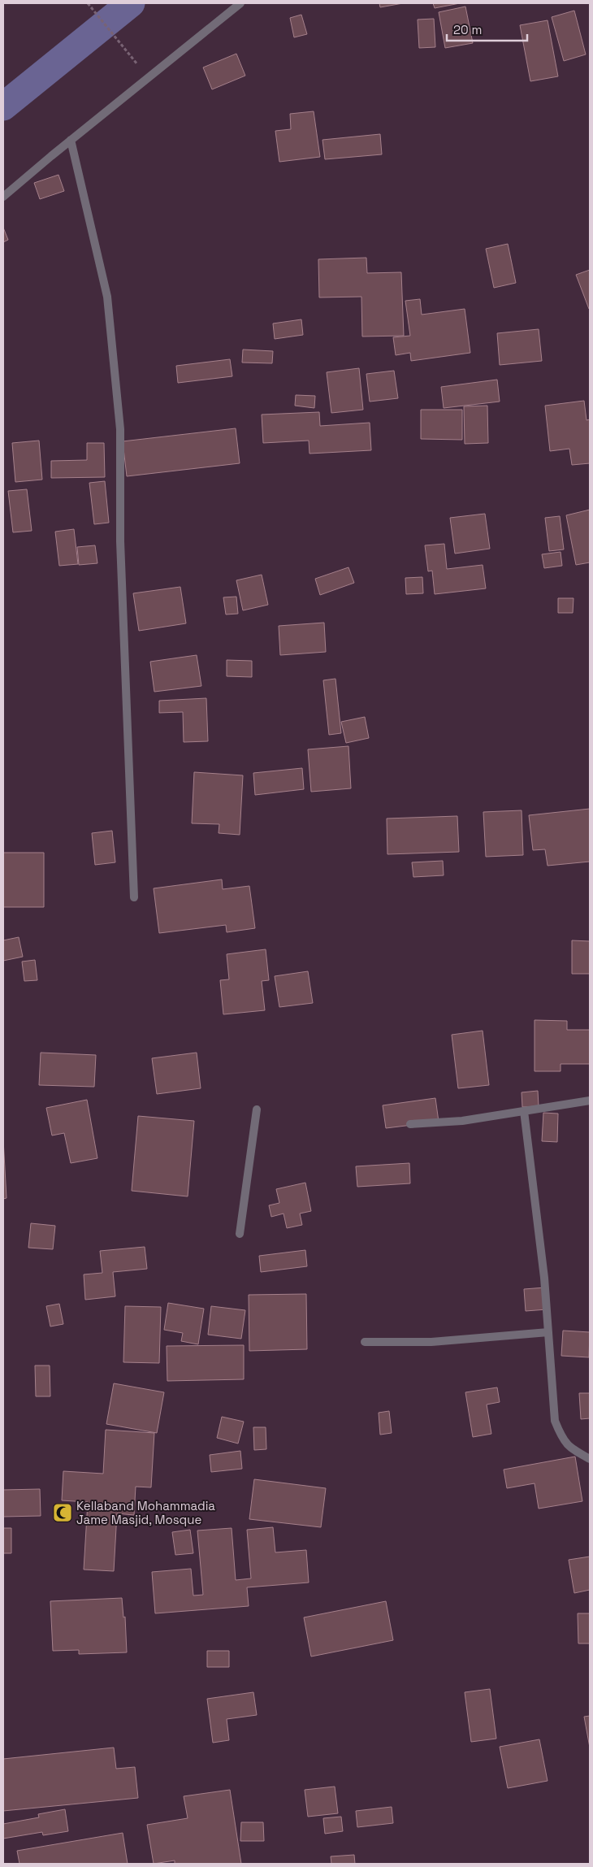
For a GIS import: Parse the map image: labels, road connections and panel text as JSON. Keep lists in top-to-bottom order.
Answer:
{
  "places": {
    "mosque": ["Kellaband Mohammadia Jame Masjid, Mosque"]
  },
  "scale_bar": "20 m"
}
